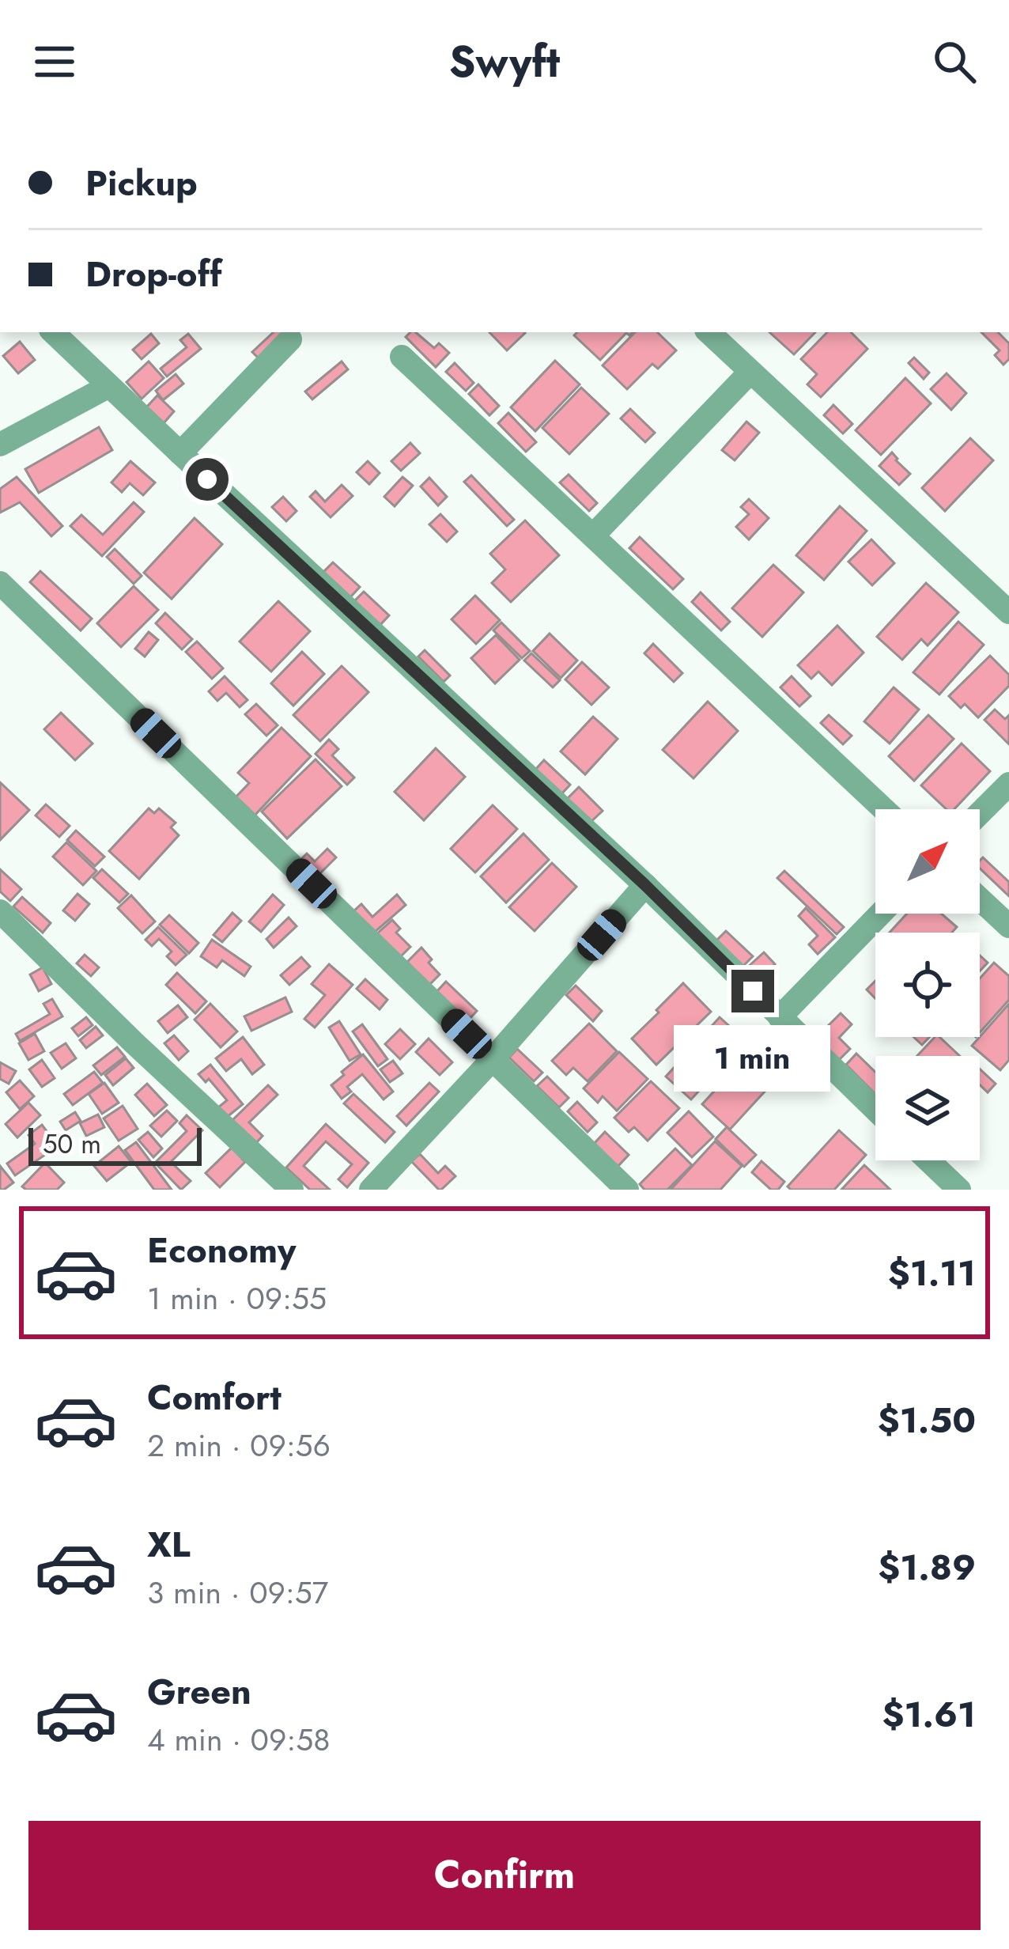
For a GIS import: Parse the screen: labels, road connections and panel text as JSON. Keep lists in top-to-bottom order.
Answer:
{
  "scale_bar": "50 m",
  "north": "top right",
  "page": {
    "header": "Swyft",
    "banner": ["Pickup", "Drop-off"],
    "bubble": "1 min",
    "scale": "50 m",
    "list": [
      {
        "name": "Economy",
        "note": "1 min · 09:55",
        "value": "$1.11"
      },
      {
        "name": "Comfort",
        "note": "2 min · 09:56",
        "value": "$1.50"
      },
      {
        "name": "XL",
        "note": "3 min · 09:57",
        "value": "$1.89"
      },
      {
        "name": "Green",
        "note": "4 min · 09:58",
        "value": "$1.61"
      }
    ],
    "buttons": "Confirm"
  }
}
